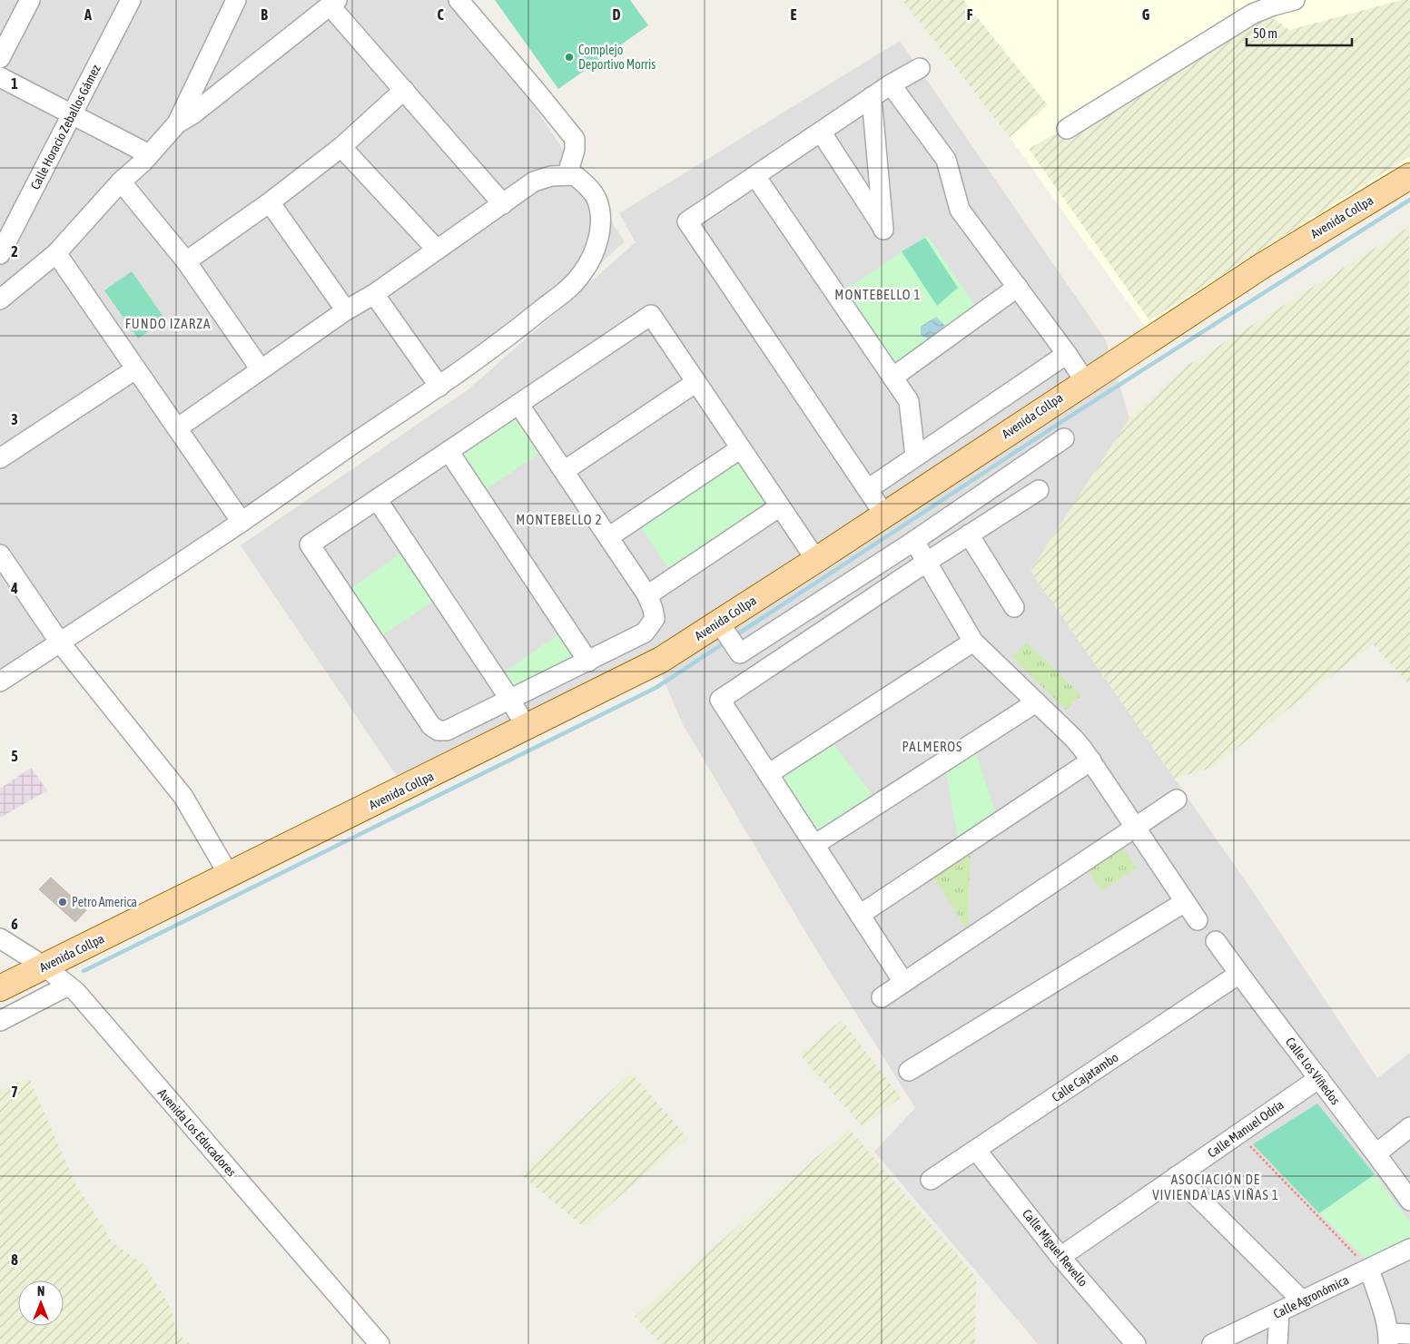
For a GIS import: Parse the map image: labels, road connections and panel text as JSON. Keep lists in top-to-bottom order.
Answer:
{
  "streets": {
    "main road": ["Avenida Collpa"],
    "street": [
      "Calle Horacio Zeballos Gámez",
      "Calle Los Viñedos",
      "Calle Cajatambo",
      "Calle Manuel Odría",
      "Avenida Los Educadores",
      "Calle Miguel Revello",
      "Calle Agronómica"
    ]
  },
  "crossings": [
    ["Avenida Collpa", "Avenida Los Educadores"],
    ["Calle Los Viñedos", "Calle Cajatambo"],
    ["Calle Los Viñedos", "Calle Manuel Odría"],
    ["Calle Cajatambo", "Calle Miguel Revello"],
    ["Calle Manuel Odría", "Calle Miguel Revello"]
  ],
  "districts": [
    "MONTEBELLO 1",
    "FUNDO IZARZA",
    "MONTEBELLO 2",
    "PALMEROS",
    "ASOCIACIÓN DE VIVIENDA LAS VIÑAS 1"
  ],
  "places": ["Complejo Deportivo Morris", "Petro America"],
  "scale_bar": "50 m",
  "north": "top",
  "grid": {
    "columns": [
      "A",
      "B",
      "C",
      "D",
      "E",
      "F",
      "G"
    ],
    "rows": [
      "1",
      "2",
      "3",
      "4",
      "5",
      "6",
      "7",
      "8"
    ]
  }
}
